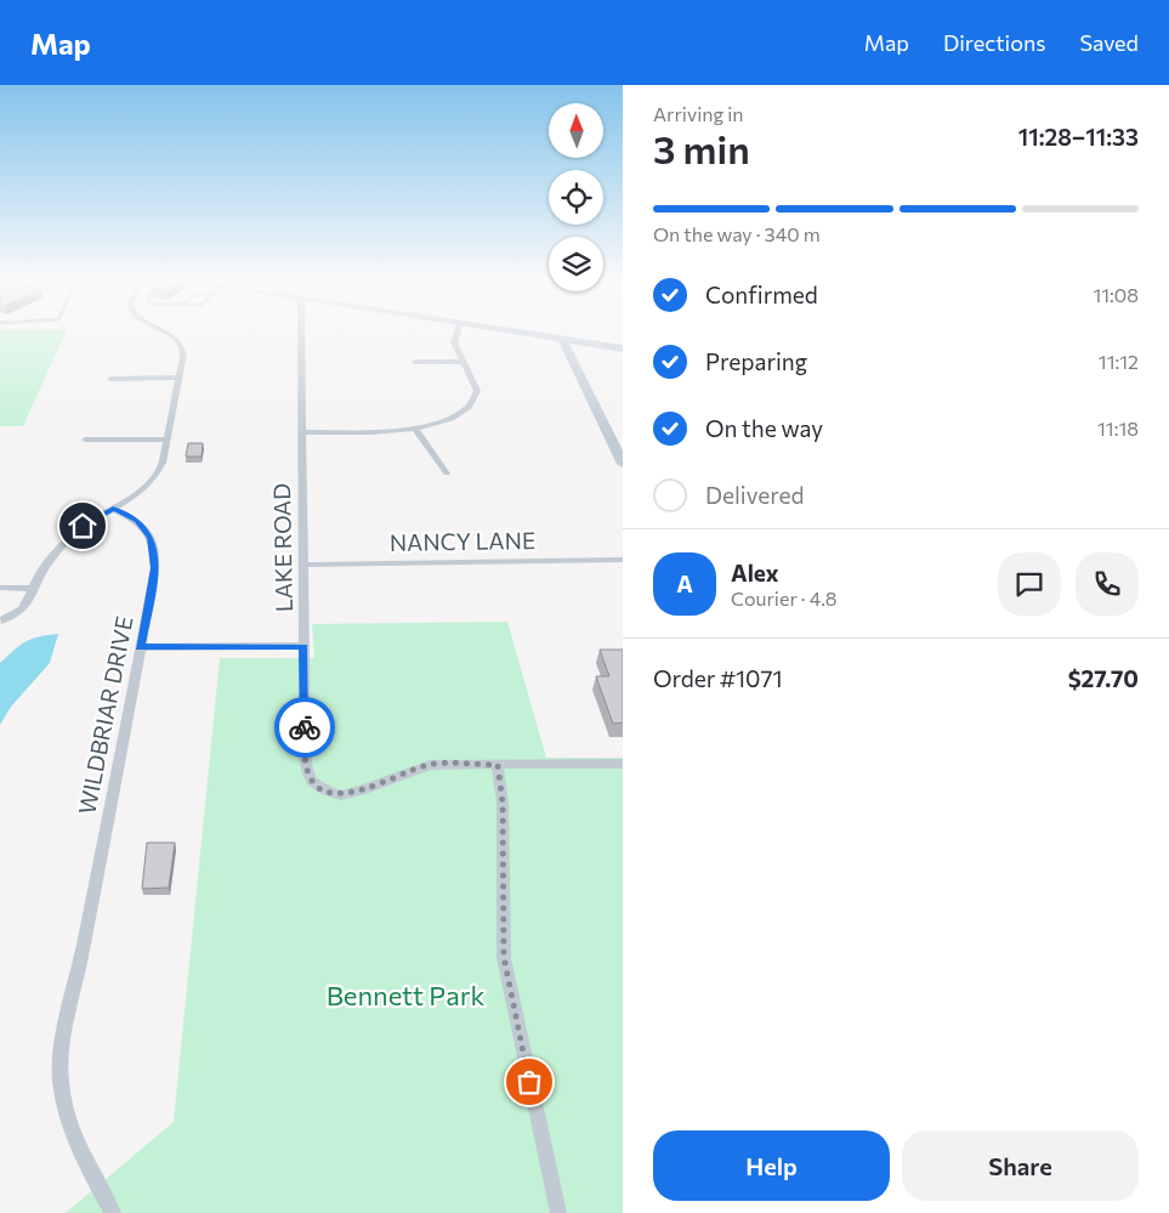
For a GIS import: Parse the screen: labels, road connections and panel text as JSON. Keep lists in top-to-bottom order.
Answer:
{
  "streets": {
    "street": ["NANCY LANE", "LAKE ROAD", "WILDBRIAR DRIVE"]
  },
  "crossings": [
    ["NANCY LANE", "LAKE ROAD"]
  ],
  "parks": ["Bennett Park"],
  "north": "top",
  "page": {
    "header": "Map",
    "nav": ["Map", "Directions", "Saved"],
    "heading": ["3 min", "Arriving in", "11:28–11:33"],
    "panel": [
      "Alex",
      "Courier · 4.8",
      "Order #1071",
      "$27.70"
    ],
    "bar": "On the way · 340 m",
    "list": [
      ["Confirmed", "11:08"],
      ["Preparing", "11:12"],
      ["On the way", "11:18"],
      "Delivered"
    ],
    "round": "A",
    "buttons": ["Help", "Share"]
  }
}
